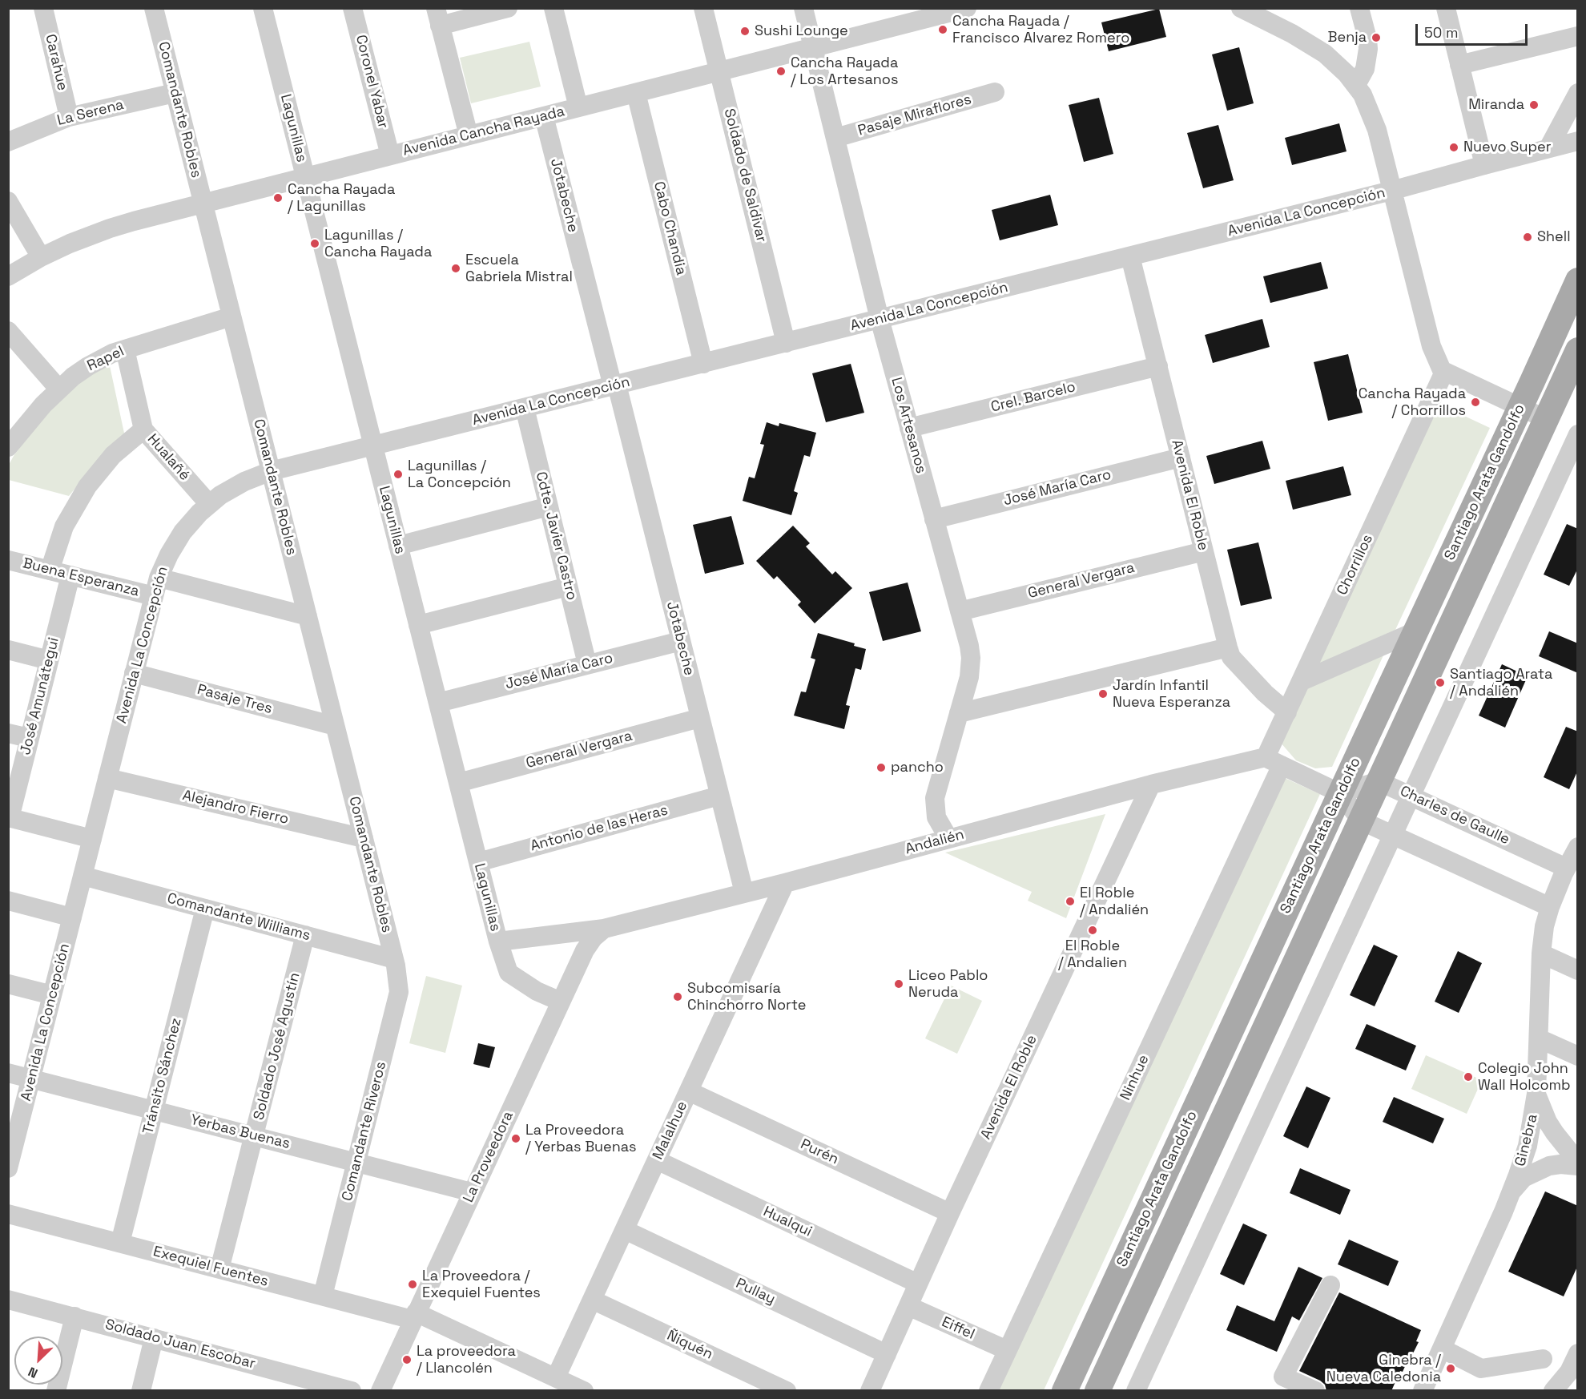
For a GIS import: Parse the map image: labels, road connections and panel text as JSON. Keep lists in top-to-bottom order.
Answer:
{
  "streets": {
    "main road": ["Santiago Arata Gandolfo"],
    "street": [
      "Carahue",
      "Coronel Yabar",
      "Comandante Robles",
      "La Serena",
      "Pasaje Miraflores",
      "Lagunillas",
      "Avenida Cancha Rayada",
      "Soldado de Saldivar",
      "Jotabeche",
      "Avenida La Concepción",
      "Cabo Chandia",
      "Rapel",
      "Crel. Barcelo",
      "Los Artesanos",
      "Hualañé",
      "José María Caro",
      "Avenida El Roble",
      "Cdte. Javier Castro",
      "Chorrillos",
      "Buena Esperanza",
      "General Vergara",
      "José Amunátegui",
      "Pasaje Tres",
      "Alejandro Fierro",
      "Charles de Gaulle",
      "Antonio de las Heras",
      "Andalién",
      "Comandante Williams",
      "Soldado José Agustín",
      "Tránsito Sánchez",
      "Ninhue",
      "Malalhue",
      "Comandante Riveros",
      "Yerbas Buenas",
      "Ginebra",
      "Purén",
      "La Proveedora",
      "Hualqui",
      "Exequiel Fuentes",
      "Pullay",
      "Eiffel",
      "Soldado Juan Escobar",
      "Ñiquén"
    ]
  },
  "crossings": [
    ["Carahue", "La Serena"],
    ["Coronel Yabar", "Avenida Cancha Rayada"],
    ["Comandante Robles", "La Serena"],
    ["Comandante Robles", "Avenida Cancha Rayada"],
    ["Comandante Robles", "Avenida La Concepción"],
    ["Comandante Robles", "Rapel"],
    ["Comandante Robles", "Buena Esperanza"],
    ["Comandante Robles", "Pasaje Tres"],
    ["Comandante Robles", "Alejandro Fierro"],
    ["Comandante Robles", "Comandante Williams"],
    ["Comandante Robles", "Comandante Riveros"],
    ["Pasaje Miraflores", "Los Artesanos"],
    ["Lagunillas", "Avenida Cancha Rayada"],
    ["Lagunillas", "Avenida La Concepción"],
    ["Lagunillas", "José María Caro"],
    ["Lagunillas", "General Vergara"],
    ["Lagunillas", "Antonio de las Heras"],
    ["Lagunillas", "La Proveedora"],
    ["Avenida Cancha Rayada", "Soldado de Saldivar"],
    ["Avenida Cancha Rayada", "Jotabeche"],
    ["Avenida Cancha Rayada", "Cabo Chandia"],
    ["Avenida Cancha Rayada", "Los Artesanos"],
    ["Soldado de Saldivar", "Avenida La Concepción"],
    ["Jotabeche", "Avenida La Concepción"],
    ["Jotabeche", "José María Caro"],
    ["Jotabeche", "General Vergara"],
    ["Jotabeche", "Antonio de las Heras"],
    ["Jotabeche", "Andalién"],
    ["Avenida La Concepción", "Cabo Chandia"],
    ["Avenida La Concepción", "Los Artesanos"],
    ["Avenida La Concepción", "Hualañé"],
    ["Avenida La Concepción", "Avenida El Roble"],
    ["Avenida La Concepción", "Cdte. Javier Castro"],
    ["Avenida La Concepción", "Buena Esperanza"],
    ["Avenida La Concepción", "Pasaje Tres"],
    ["Avenida La Concepción", "Alejandro Fierro"],
    ["Avenida La Concepción", "Comandante Williams"],
    ["Avenida La Concepción", "Yerbas Buenas"],
    ["Rapel", "Hualañé"],
    ["Crel. Barcelo", "Los Artesanos"],
    ["Crel. Barcelo", "Avenida El Roble"],
    ["Los Artesanos", "José María Caro"],
    ["Los Artesanos", "General Vergara"],
    ["Los Artesanos", "Andalién"],
    ["Santiago Arata Gandolfo", "Charles de Gaulle"],
    ["José María Caro", "Avenida El Roble"],
    ["José María Caro", "Cdte. Javier Castro"],
    ["Avenida El Roble", "Chorrillos"],
    ["Avenida El Roble", "General Vergara"],
    ["Avenida El Roble", "Andalién"],
    ["Avenida El Roble", "Purén"],
    ["Avenida El Roble", "Hualqui"],
    ["Avenida El Roble", "Pullay"],
    ["Avenida El Roble", "Eiffel"],
    ["Chorrillos", "Andalién"],
    ["Chorrillos", "Ninhue"],
    ["Buena Esperanza", "José Amunátegui"],
    ["Charles de Gaulle", "Ginebra"],
    ["Andalién", "Ninhue"],
    ["Andalién", "Malalhue"],
    ["Andalién", "La Proveedora"],
    ["Comandante Williams", "Soldado José Agustín"],
    ["Comandante Williams", "Tránsito Sánchez"],
    ["Comandante Williams", "Comandante Riveros"],
    ["Soldado José Agustín", "Yerbas Buenas"],
    ["Soldado José Agustín", "Exequiel Fuentes"],
    ["Tránsito Sánchez", "Yerbas Buenas"],
    ["Tránsito Sánchez", "Exequiel Fuentes"],
    ["Ninhue", "Eiffel"],
    ["Malalhue", "Purén"],
    ["Malalhue", "Hualqui"],
    ["Malalhue", "Exequiel Fuentes"],
    ["Malalhue", "Pullay"],
    ["Malalhue", "Ñiquén"],
    ["Comandante Riveros", "Yerbas Buenas"],
    ["Comandante Riveros", "Exequiel Fuentes"],
    ["Yerbas Buenas", "La Proveedora"],
    ["La Proveedora", "Exequiel Fuentes"]
  ],
  "places": [
    "Cancha Rayada / Francisco Alvarez Romero",
    "Sushi Lounge",
    "Benja",
    "Cancha Rayada / Los Artesanos",
    "Miranda",
    "Nuevo Super",
    "Cancha Rayada / Lagunillas",
    "Shell",
    "Lagunillas / Cancha Rayada",
    "Escuela Gabriela Mistral",
    "Cancha Rayada / Chorrillos",
    "Lagunillas / La Concepción",
    "Santiago Arata / Andalién",
    "Jardín Infantil Nueva Esperanza",
    "pancho",
    "El Roble / Andalién",
    "El Roble / Andalien",
    "Liceo Pablo Neruda",
    "Subcomisaría Chinchorro Norte",
    "Colegio John Wall Holcomb",
    "La Proveedora / Yerbas Buenas",
    "La Proveedora / Exequiel Fuentes",
    "La proveedora / Llancolén",
    "Ginebra / Nueva Caledonia"
  ],
  "scale_bar": "50 m",
  "north": "bottom left"
}
